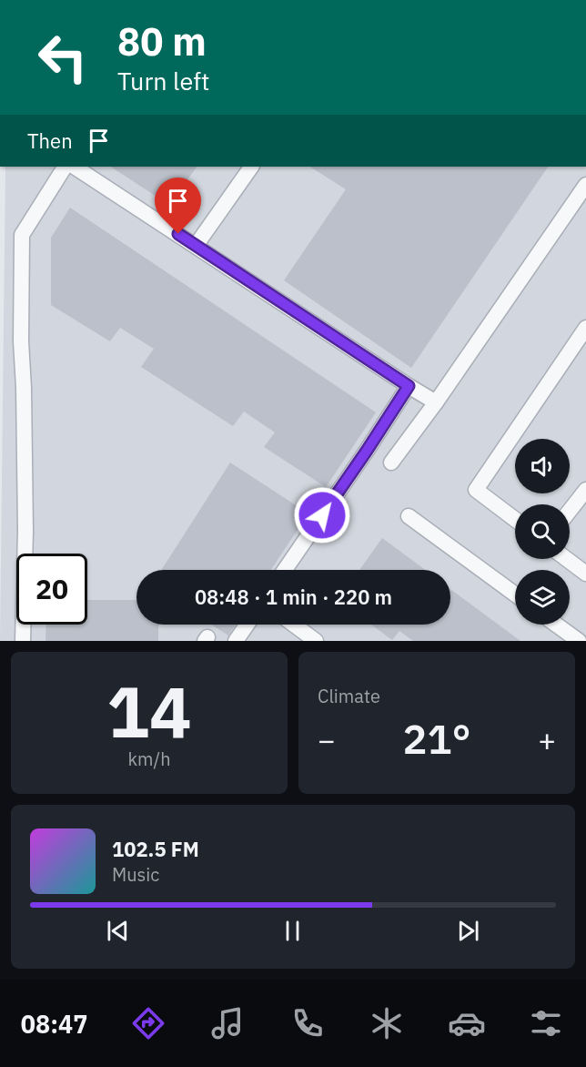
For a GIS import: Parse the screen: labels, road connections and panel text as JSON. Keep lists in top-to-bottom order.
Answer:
{
  "page": {
    "turn": ["80 m", "Turn left"],
    "then": "Then",
    "limit": "20",
    "trip": "08:48 · 1 min · 220 m",
    "tile": [
      ["14", "km/h"],
      "Climate"
    ],
    "heat": ["−", "21°", "+"],
    "song": ["102.5 FM", "Music"],
    "tabs": "08:47"
  }
}
